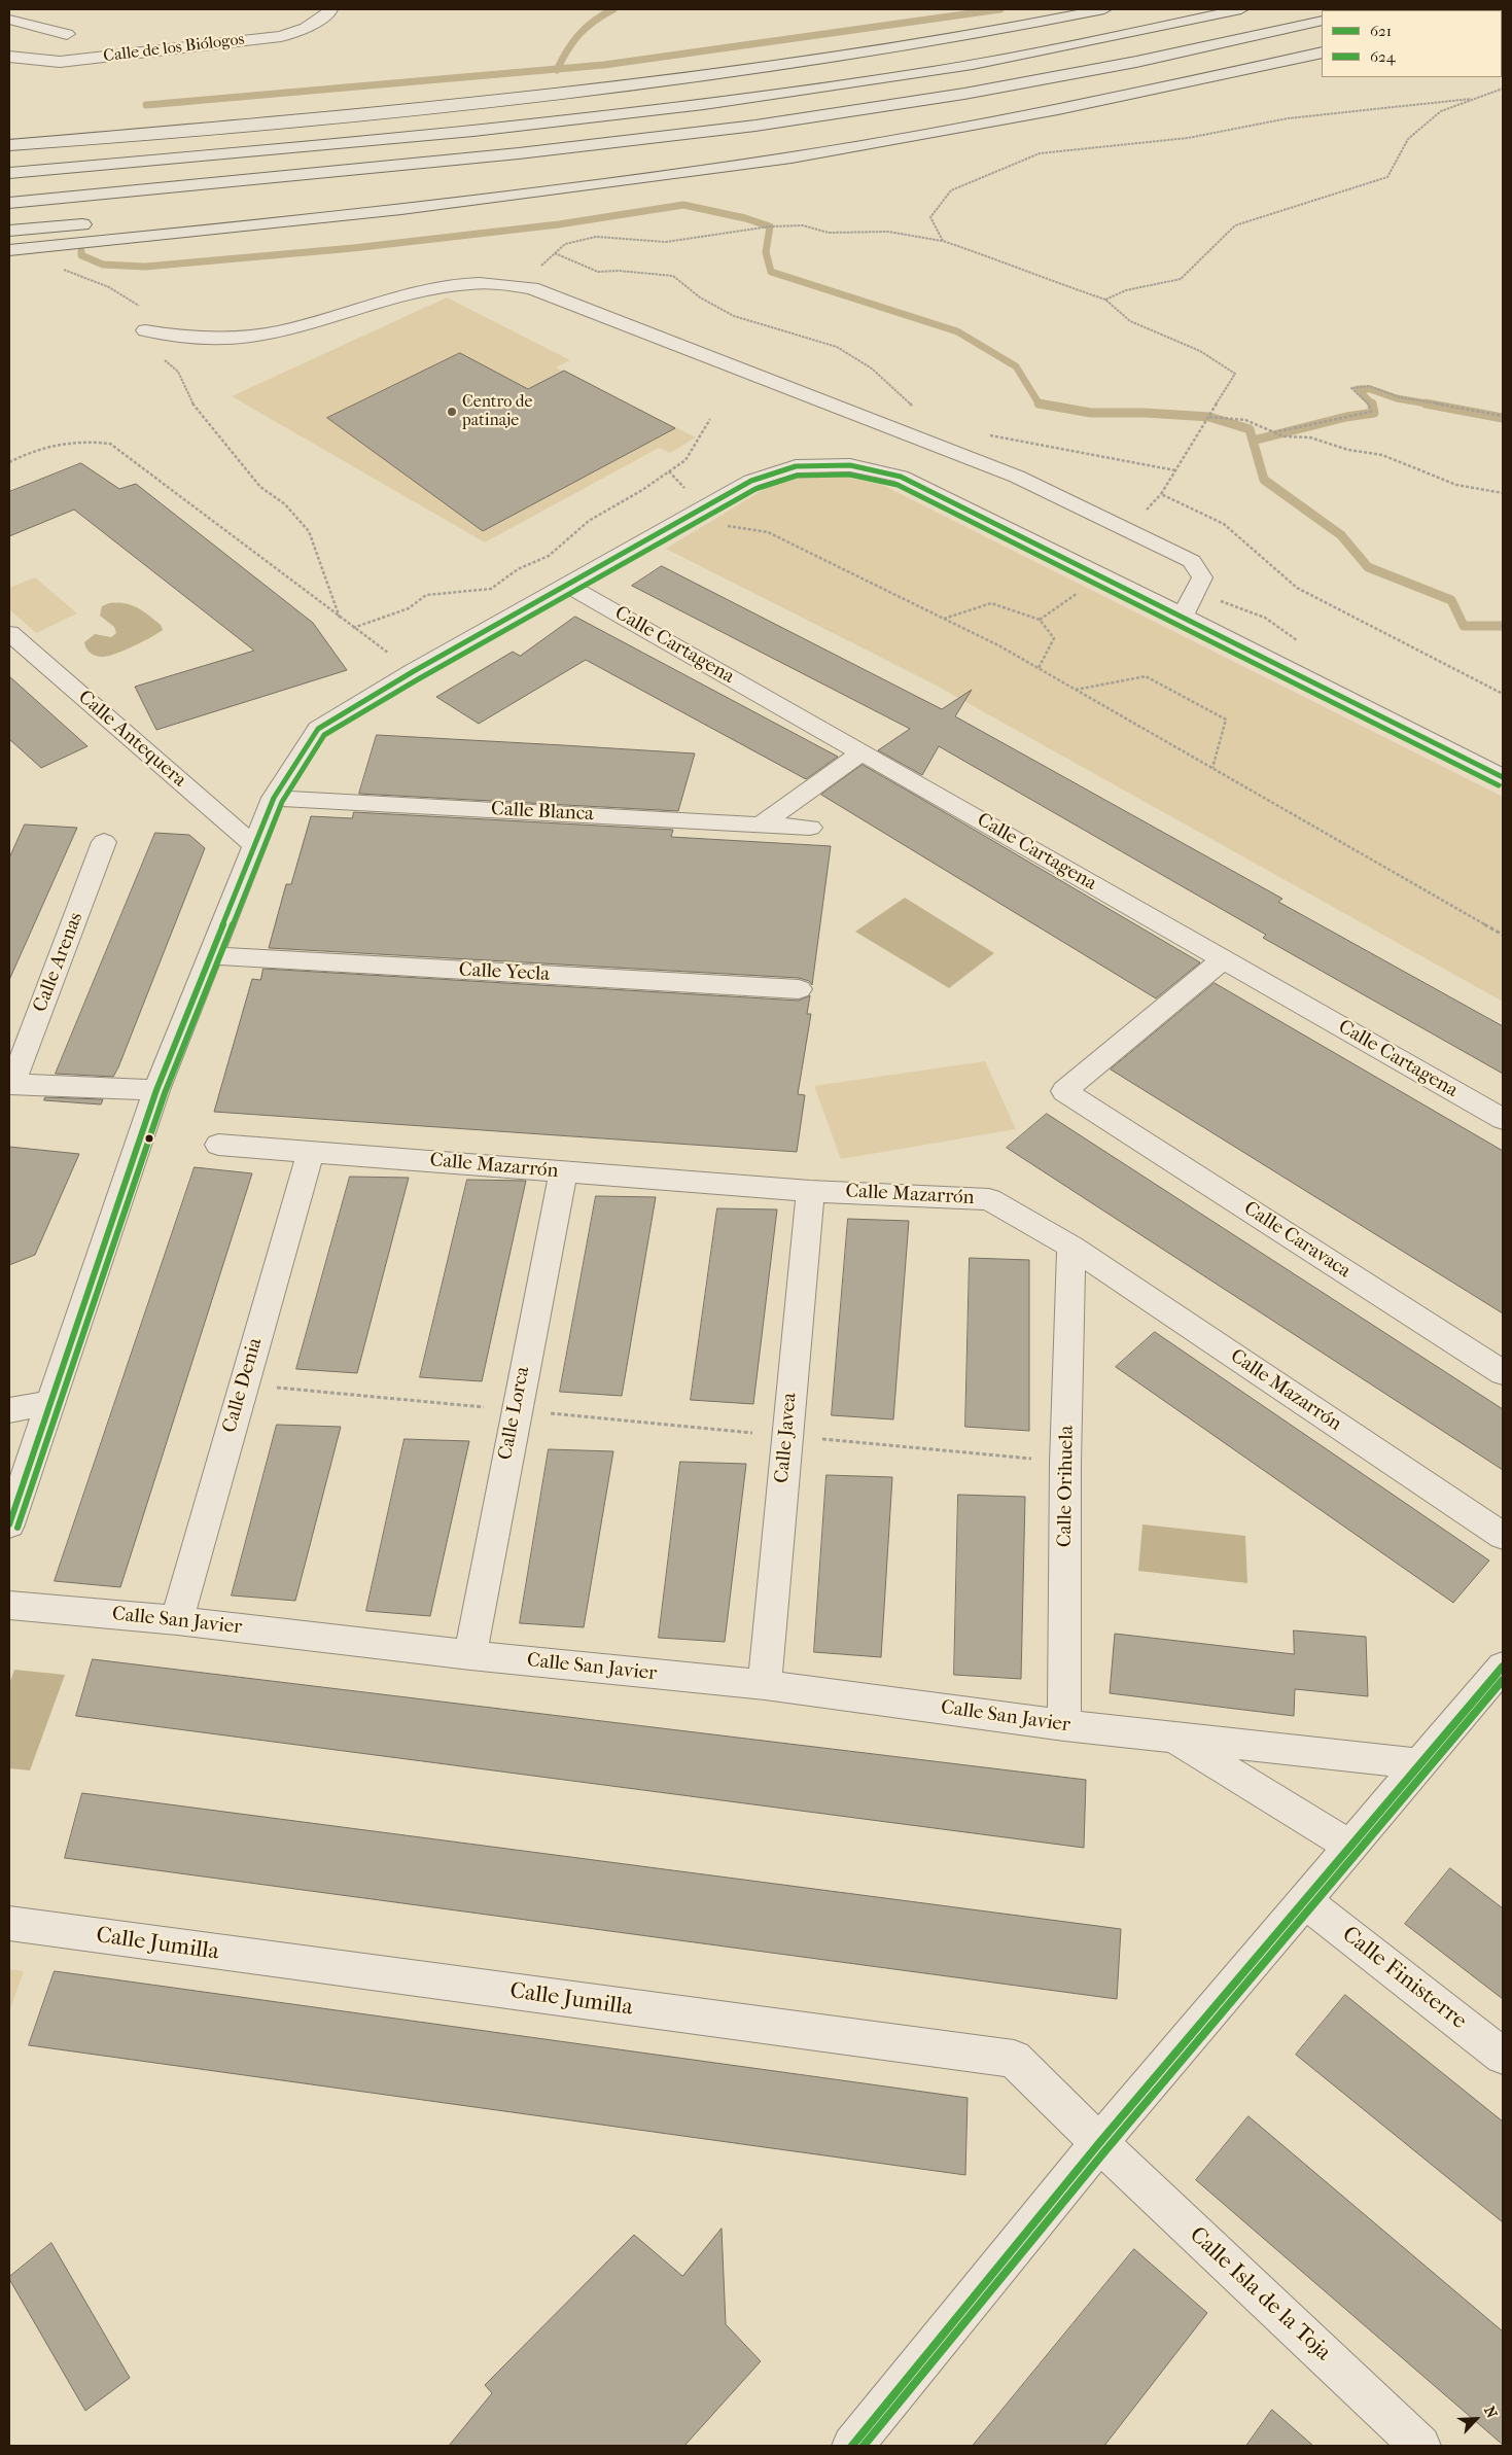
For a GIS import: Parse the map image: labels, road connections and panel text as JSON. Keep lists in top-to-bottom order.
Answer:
{
  "streets": {
    "street": [
      "Calle de los Biólogos",
      "Calle Cartagena",
      "Calle Antequera",
      "Calle Blanca",
      "Calle Arenas",
      "Calle Yecla",
      "Calle Mazarrón",
      "Calle Caravaca",
      "Calle Denia",
      "Calle Lorca",
      "Calle Javea",
      "Calle Orihuela",
      "Calle San Javier",
      "Calle Jumilla",
      "Calle Finisterre",
      "Calle Isla de la Toja"
    ]
  },
  "crossings": [
    ["Calle Cartagena", "Calle Caravaca"],
    ["Calle Mazarrón", "Calle Denia"],
    ["Calle Mazarrón", "Calle Lorca"],
    ["Calle Mazarrón", "Calle Javea"],
    ["Calle Mazarrón", "Calle Orihuela"],
    ["Calle Denia", "Calle San Javier"],
    ["Calle Lorca", "Calle San Javier"],
    ["Calle Javea", "Calle San Javier"],
    ["Calle Orihuela", "Calle San Javier"],
    ["Calle Jumilla", "Calle Isla de la Toja"]
  ],
  "places": ["Centro de patinaje"],
  "lines": ["transit line 621", "transit line 624"],
  "legend": ["621", "624"],
  "north": "top right"
}
